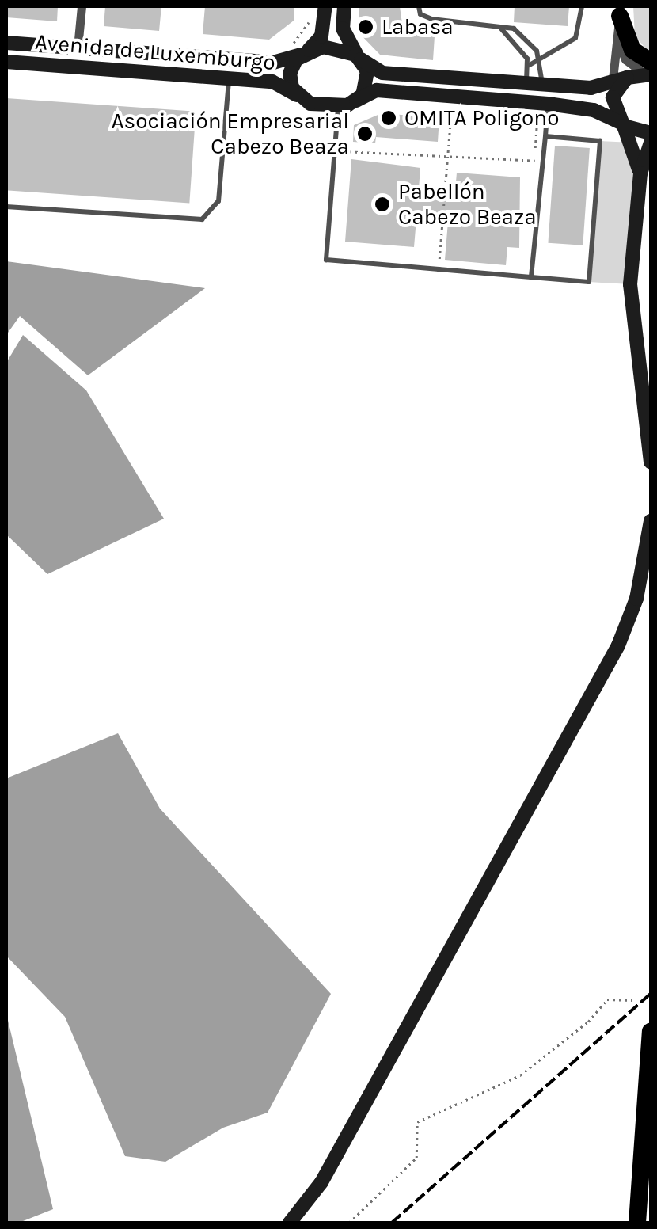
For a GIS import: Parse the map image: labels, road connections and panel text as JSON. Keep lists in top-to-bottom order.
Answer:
{
  "streets": {
    "main road": ["Avenida de Luxemburgo"]
  },
  "places": [
    "Labasa",
    "OMITA Poligono",
    "Asociación Empresarial Cabezo Beaza",
    "Pabellón Cabezo Beaza"
  ]
}
